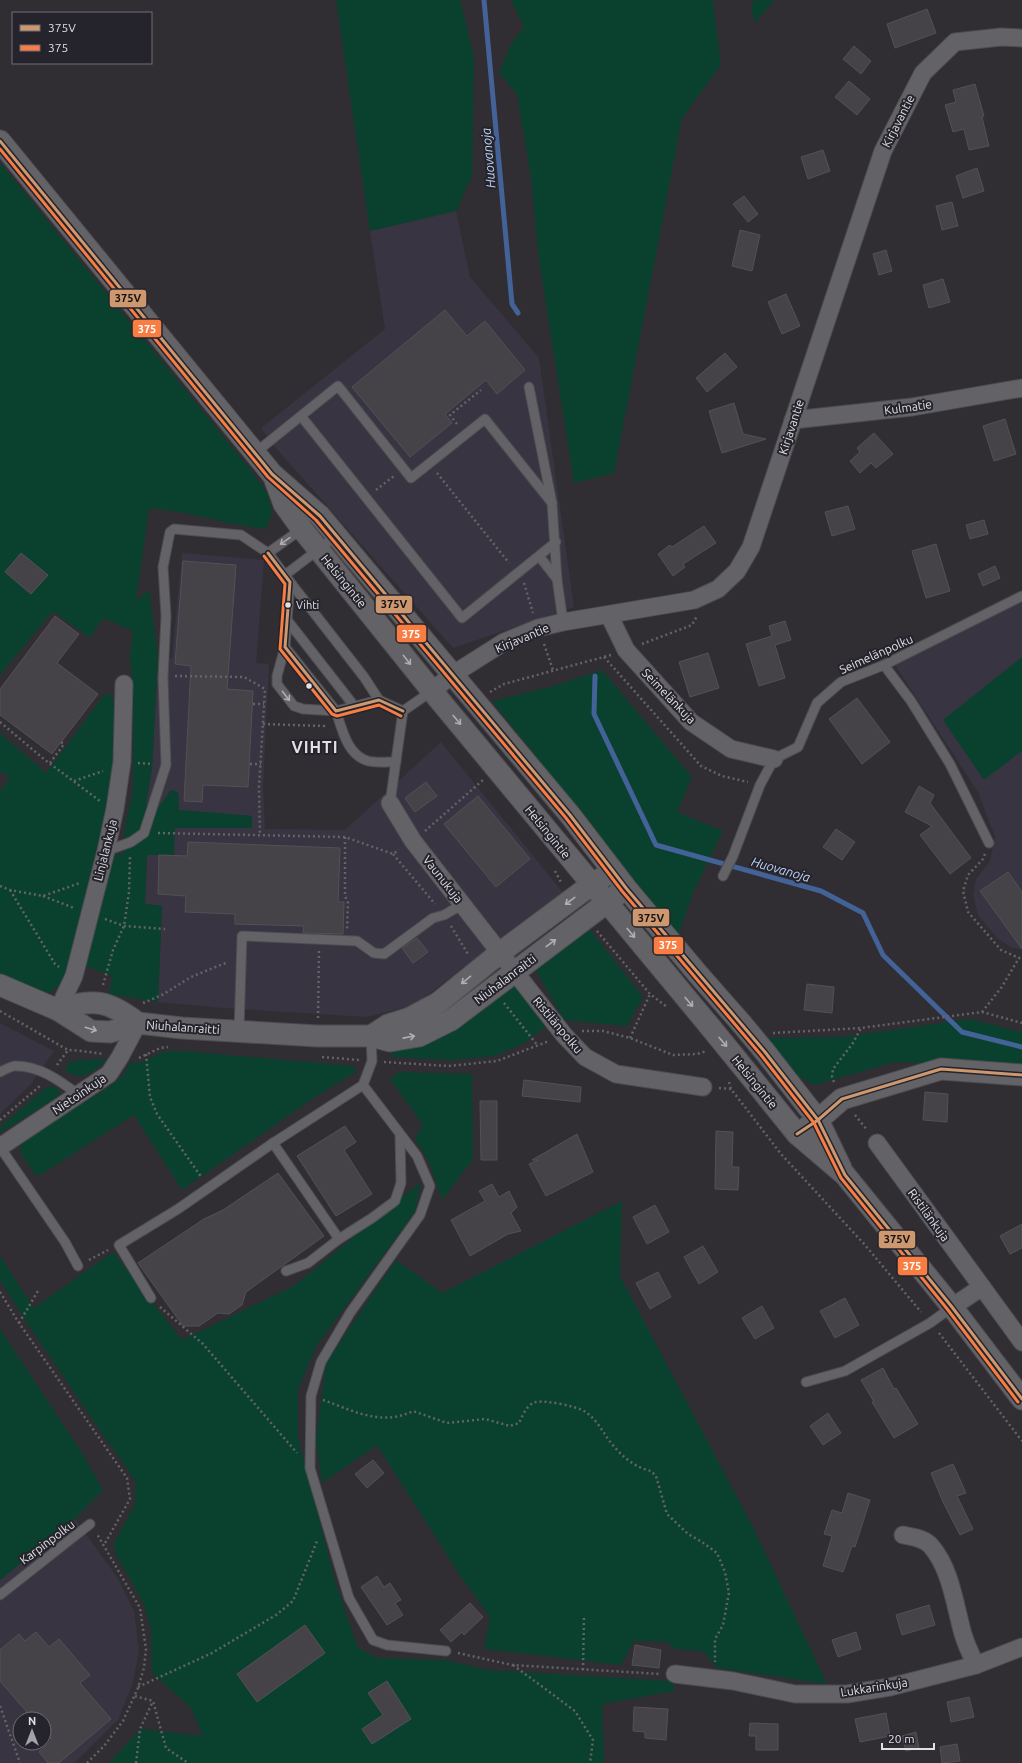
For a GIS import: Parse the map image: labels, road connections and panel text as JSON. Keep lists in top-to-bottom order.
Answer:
{
  "streets": {
    "street": [
      "Kirjavantie",
      "Kulmatie",
      "Helsingintie",
      "Seimelänkuja",
      "Linjalankuja",
      "Vaunukuja",
      "Niuhalanraitti",
      "Ristilänpolku",
      "Nietoinkuja",
      "Ristilänkuja",
      "Lukkarinkuja"
    ],
    "lane": ["Seimelänpolku", "Karpinpolku"]
  },
  "crossings": [
    ["Kirjavantie", "Kulmatie"],
    ["Kirjavantie", "Helsingintie"],
    ["Kirjavantie", "Seimelänkuja"],
    ["Helsingintie", "Niuhalanraitti"],
    ["Seimelänpolku", "Seimelänkuja"],
    ["Linjalankuja", "Niuhalanraitti"],
    ["Vaunukuja", "Niuhalanraitti"],
    ["Vaunukuja", "Ristilänpolku"],
    ["Niuhalanraitti", "Ristilänpolku"],
    ["Niuhalanraitti", "Nietoinkuja"]
  ],
  "districts": ["VIHTI"],
  "water": ["Huovanoja"],
  "places": ["Vihti"],
  "lines": ["transit line 375V", "transit line 375"],
  "legend": ["375V", "375"],
  "scale_bar": "20 m",
  "north": "top"
}
